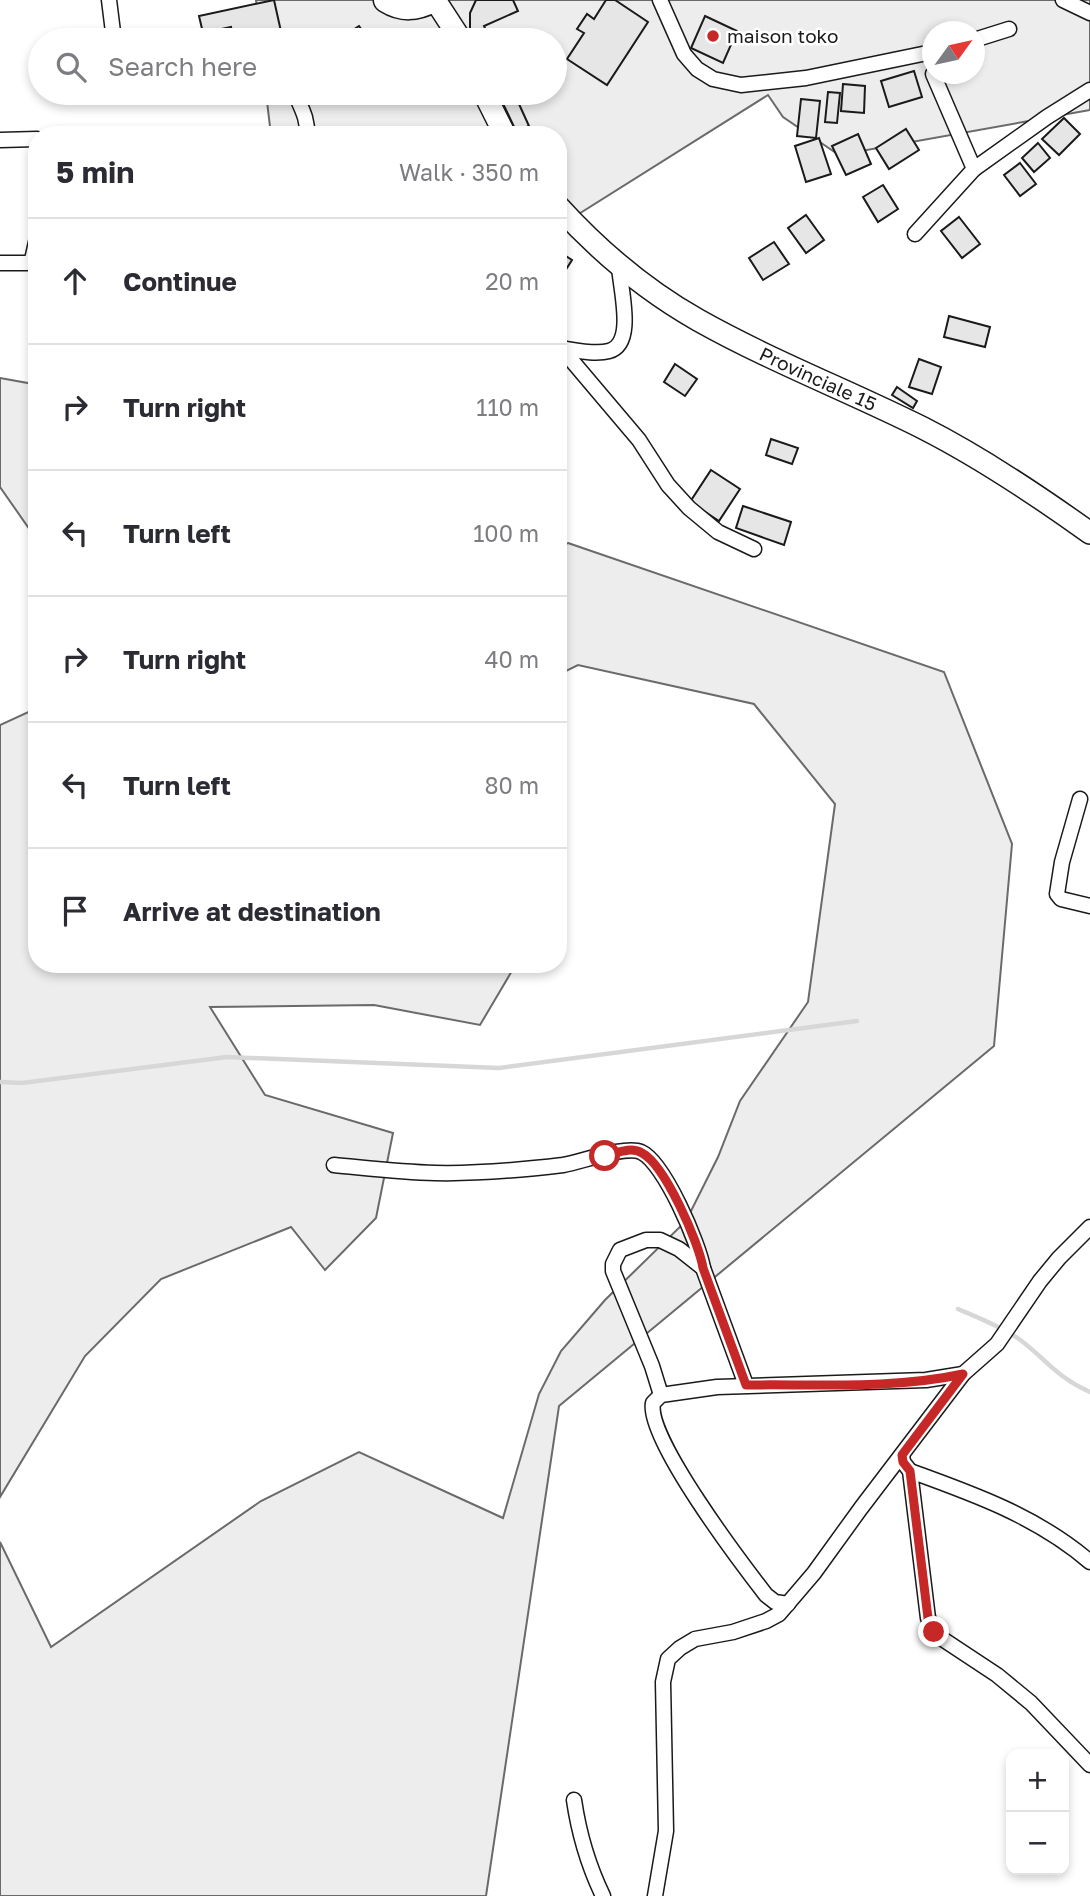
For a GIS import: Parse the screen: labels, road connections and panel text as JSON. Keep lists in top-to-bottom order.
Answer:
{
  "streets": {
    "main road": ["Provinciale 15"]
  },
  "places": ["maison toko"],
  "north": "top right",
  "page": {
    "search": "Search here",
    "heading": ["5 min", "Walk · 350 m"],
    "list": [
      ["Continue", "20 m"],
      ["Turn right", "110 m"],
      ["Turn left", "100 m"],
      ["Turn right", "40 m"],
      ["Turn left", "80 m"],
      "Arrive at destination"
    ],
    "map_buttons": ["+", "−"]
  }
}
